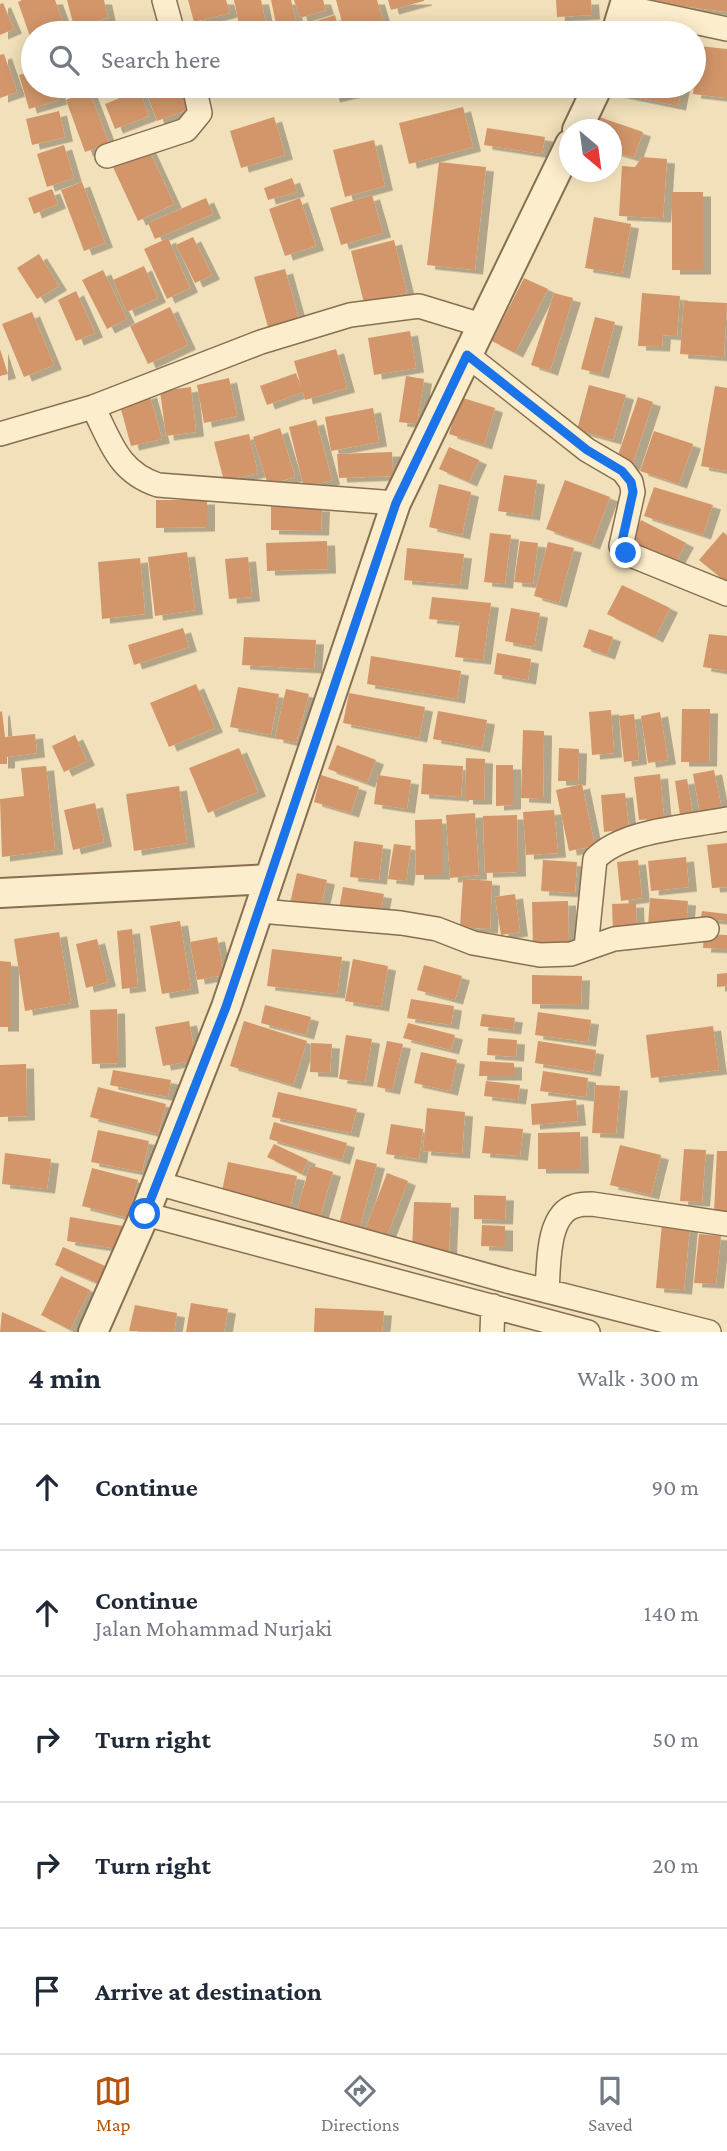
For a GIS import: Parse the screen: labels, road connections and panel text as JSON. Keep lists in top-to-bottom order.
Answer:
{
  "north": "bottom right",
  "page": {
    "search": "Search here",
    "heading": ["4 min", "Walk · 300 m"],
    "list": [
      ["Continue", "90 m"],
      ["Continue", "Jalan Mohammad Nurjaki", "140 m"],
      ["Turn right", "50 m"],
      ["Turn right", "20 m"],
      "Arrive at destination"
    ],
    "nav": ["Map", "Directions", "Saved"]
  }
}
